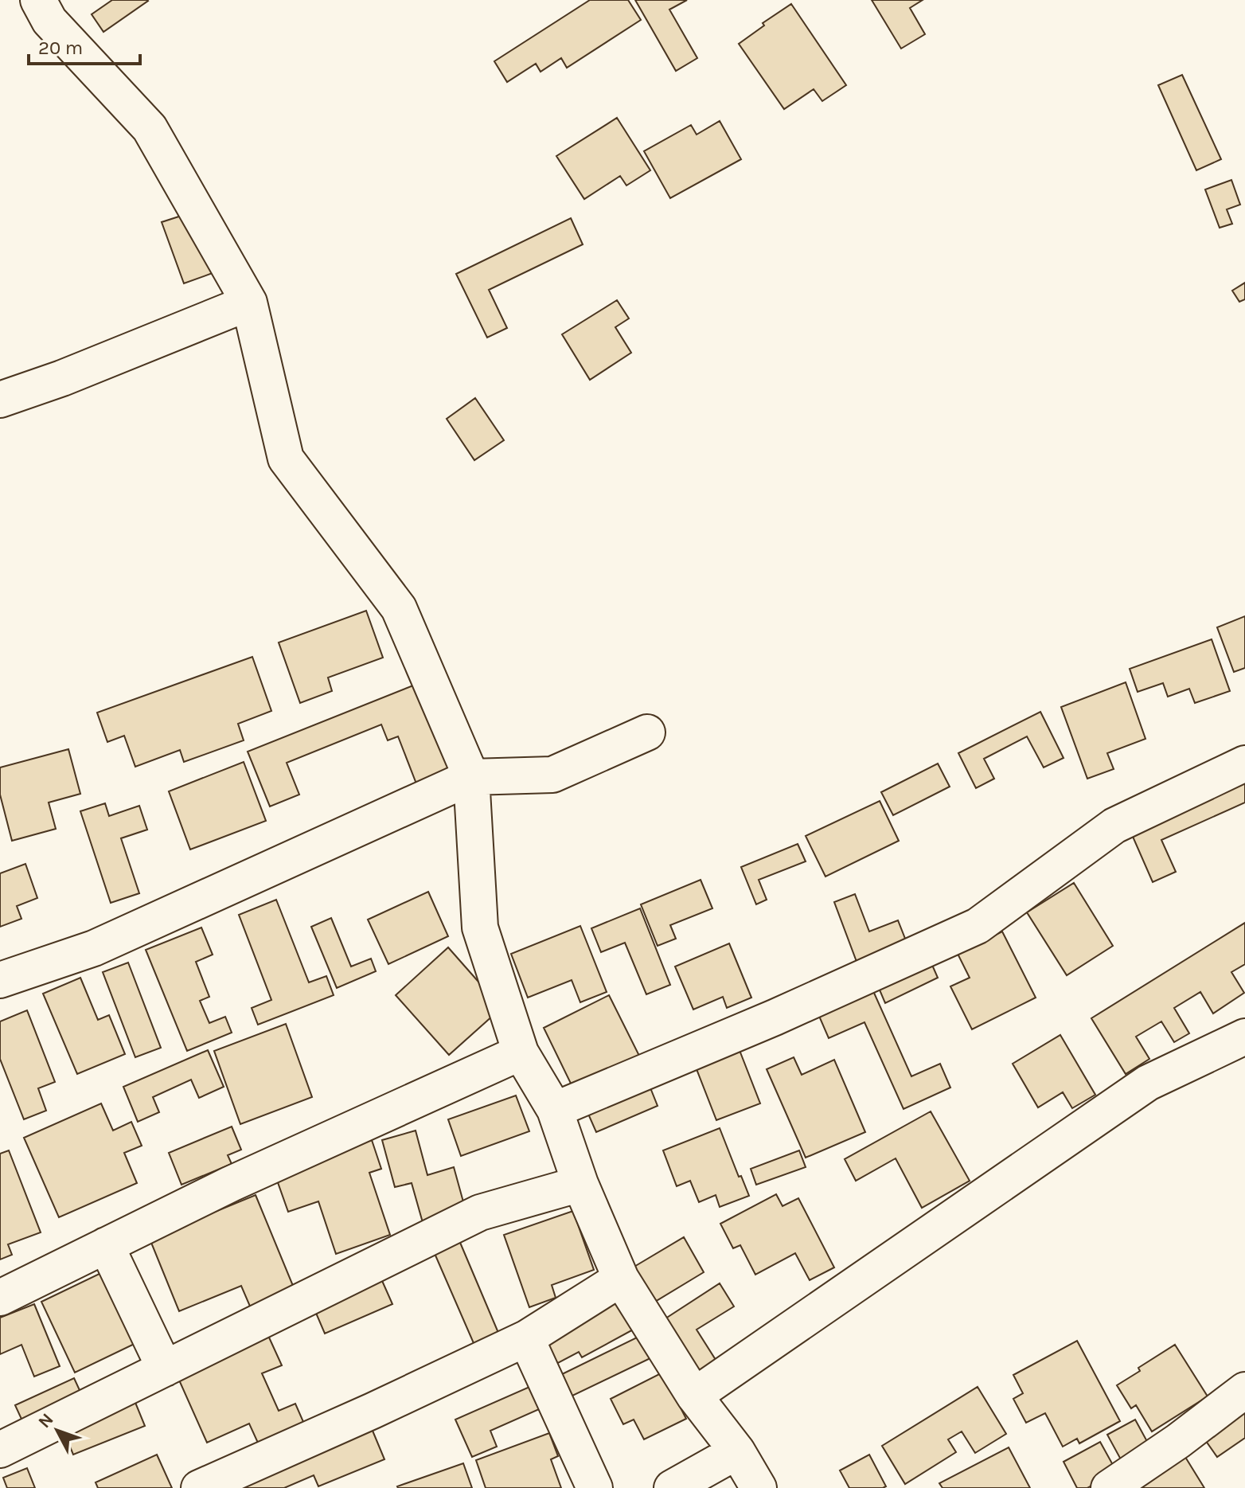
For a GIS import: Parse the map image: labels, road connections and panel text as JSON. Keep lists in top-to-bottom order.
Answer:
{
  "scale_bar": "20 m",
  "north": "top left"
}
